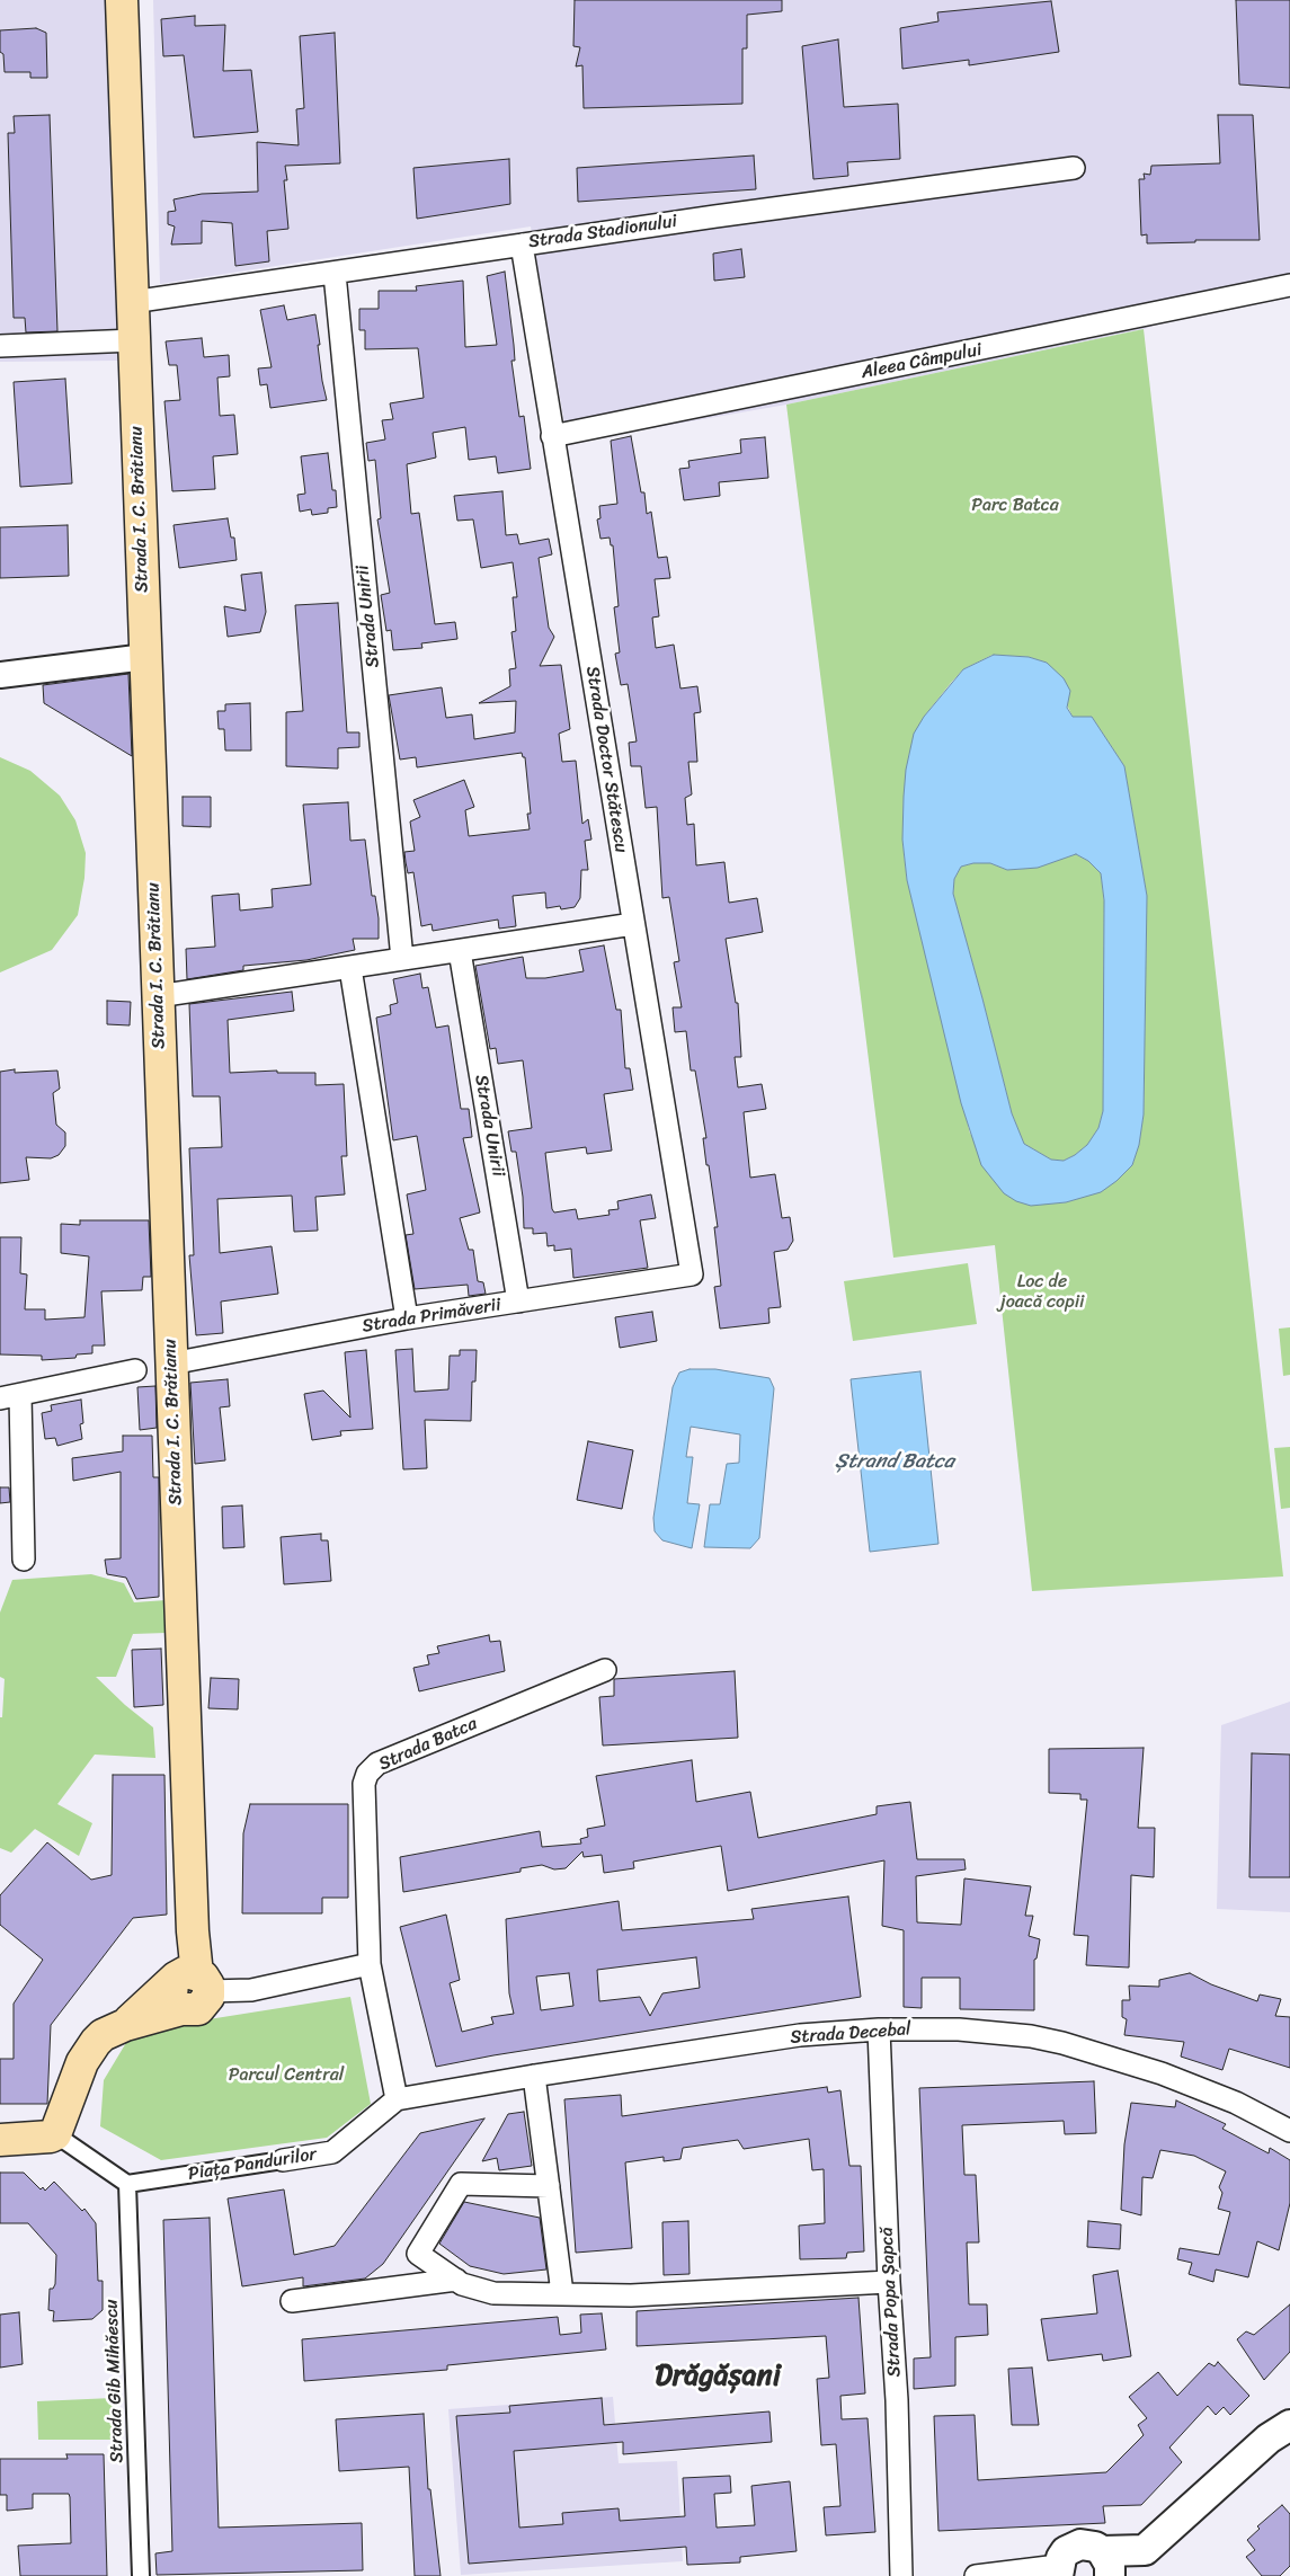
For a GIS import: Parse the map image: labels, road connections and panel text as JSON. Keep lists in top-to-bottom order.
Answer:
{
  "streets": {
    "main road": ["Strada I. C. Brătianu"],
    "street": [
      "Strada Stadionului",
      "Aleea Câmpului",
      "Strada Unirii",
      "Strada Doctor Stătescu",
      "Strada Primăverii",
      "Strada Batca",
      "Strada Decebal",
      "Piața Pandurilor",
      "Strada Popa Șapcă",
      "Strada Gib Mihăescu"
    ]
  },
  "crossings": [
    ["Strada Stadionului", "Strada I. C. Brătianu"],
    ["Strada Stadionului", "Strada Unirii"],
    ["Strada Stadionului", "Strada Doctor Stătescu"],
    ["Aleea Câmpului", "Strada Doctor Stătescu"],
    ["Strada I. C. Brătianu", "Strada Primăverii"],
    ["Strada Unirii", "Strada Primăverii"],
    ["Strada Doctor Stătescu", "Strada Primăverii"],
    ["Strada Decebal", "Piața Pandurilor"],
    ["Strada Decebal", "Strada Popa Șapcă"],
    ["Piața Pandurilor", "Strada Gib Mihăescu"]
  ],
  "districts": ["Drăgășani"],
  "water": ["Ștrand Batca"],
  "parks": ["Parc Batca", "Loc de joacă copii", "Parcul Central"]
}
